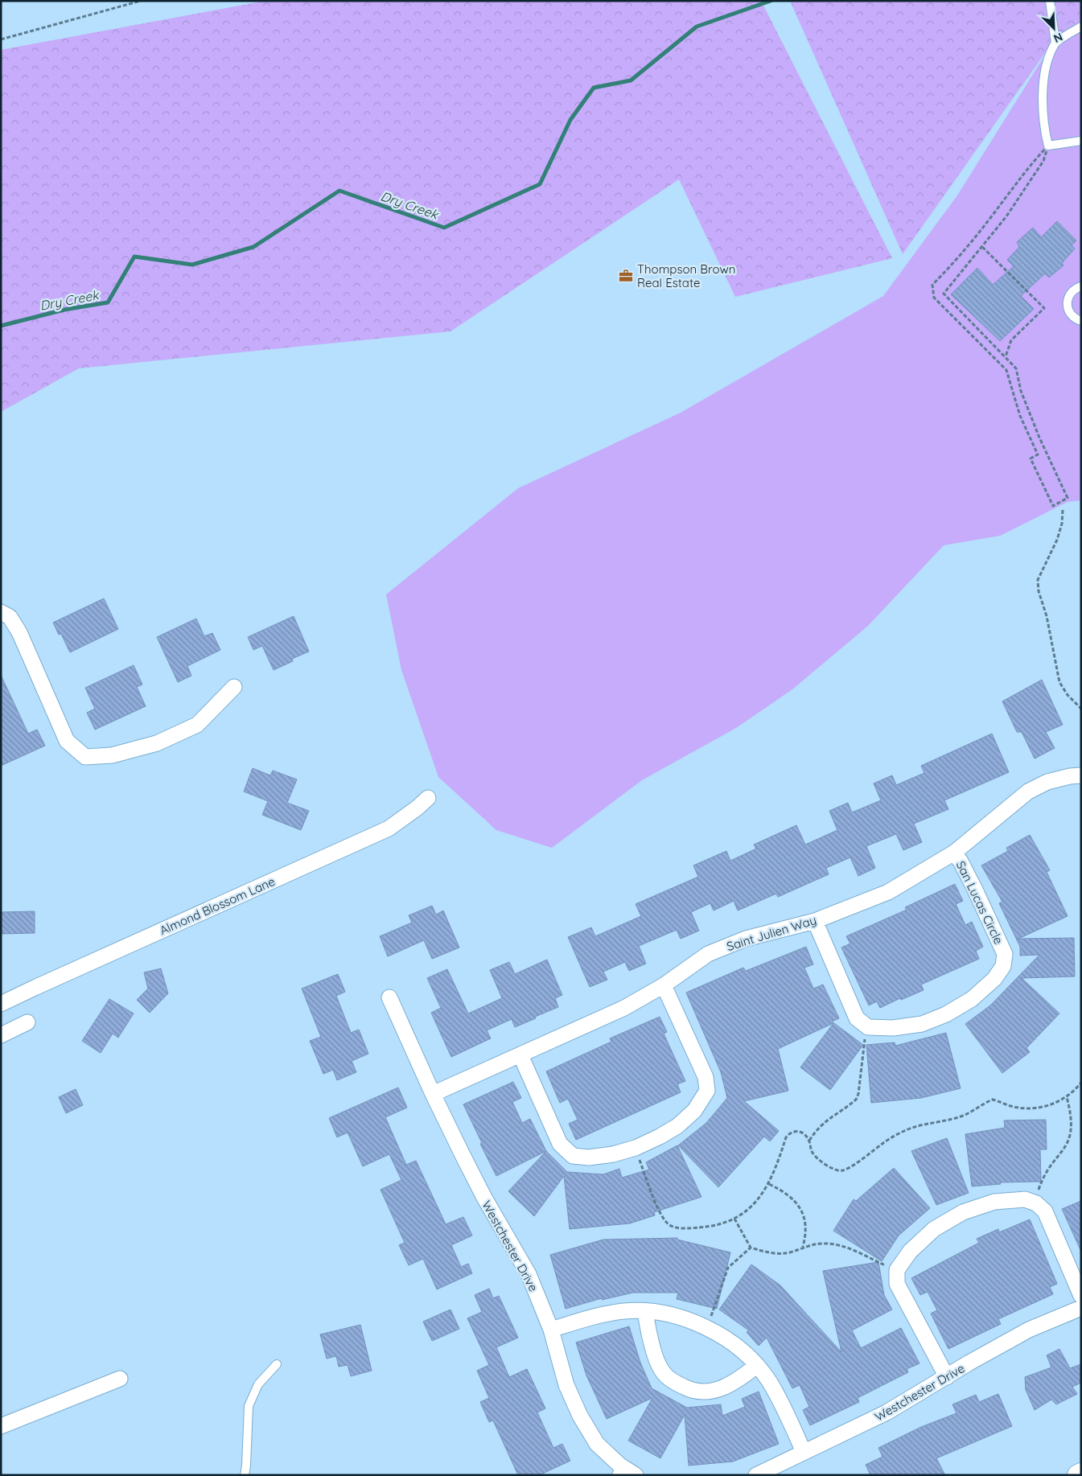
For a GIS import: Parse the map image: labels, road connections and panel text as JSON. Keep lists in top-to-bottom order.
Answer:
{
  "streets": {
    "street": [
      "San Lucas Circle",
      "Almond Blossom Lane",
      "Saint Julien Way",
      "Westchester Drive"
    ]
  },
  "crossings": [
    ["San Lucas Circle", "Saint Julien Way"],
    ["Saint Julien Way", "Westchester Drive"]
  ],
  "water": ["Dry Creek"],
  "places": {
    "office": ["Thompson Brown Real Estate"]
  },
  "north": "bottom right"
}
